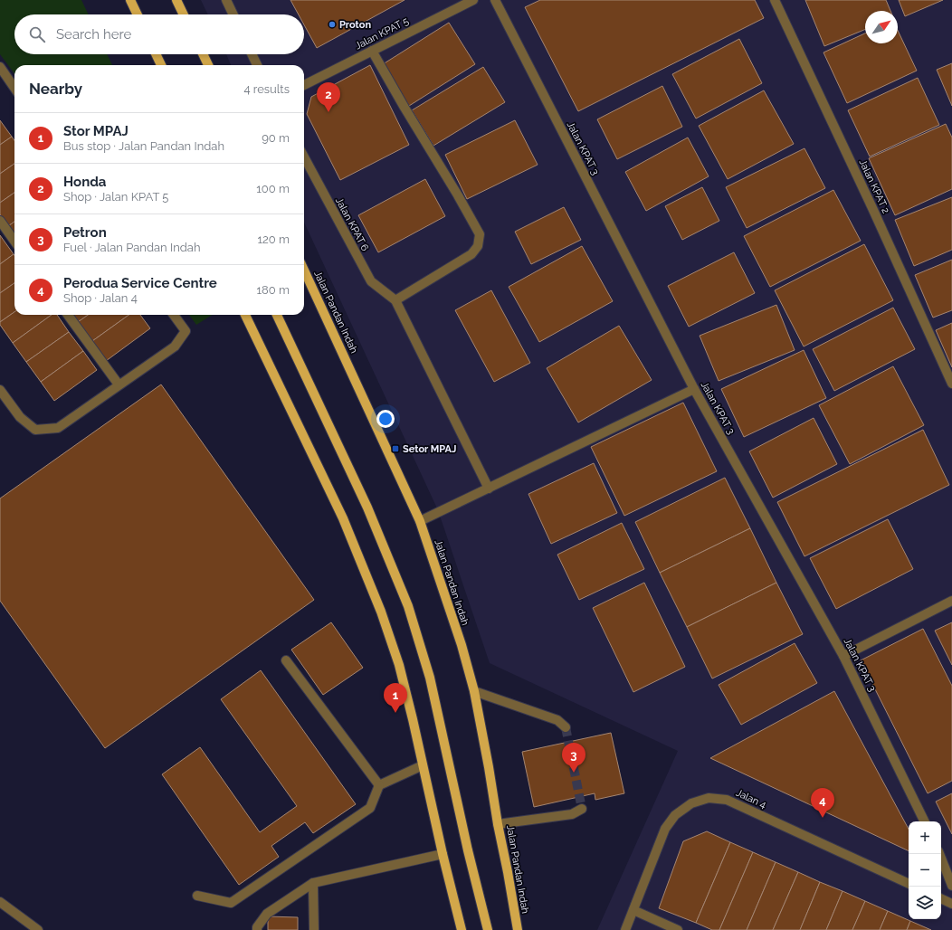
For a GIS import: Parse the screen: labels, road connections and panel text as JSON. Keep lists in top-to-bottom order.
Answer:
{
  "streets": {
    "main road": ["Jalan Pandan Indah"],
    "street": [
      "Jalan KPAT 5",
      "Jalan KPAT 3",
      "Jalan KPAT 2",
      "Jalan KPAT 6",
      "Jalan 4"
    ]
  },
  "places": {
    "other": ["Proton"],
    "transit": ["Setor MPAJ"]
  },
  "north": "top right",
  "page": {
    "search": "Search here",
    "heading": ["Nearby", "4 results"],
    "pins": [
      "2",
      "1",
      "3",
      "4"
    ],
    "list": [
      {
        "mark": "1",
        "name": "Stor MPAJ",
        "note": "Bus stop · Jalan Pandan Indah",
        "value": "90 m"
      },
      {
        "mark": "2",
        "name": "Honda",
        "note": "Shop · Jalan KPAT 5",
        "value": "100 m"
      },
      {
        "mark": "3",
        "name": "Petron",
        "note": "Fuel · Jalan Pandan Indah",
        "value": "120 m"
      },
      {
        "mark": "4",
        "name": "Perodua Service Centre",
        "note": "Shop · Jalan 4",
        "value": "180 m"
      }
    ],
    "map_buttons": ["+", "−"]
  }
}
